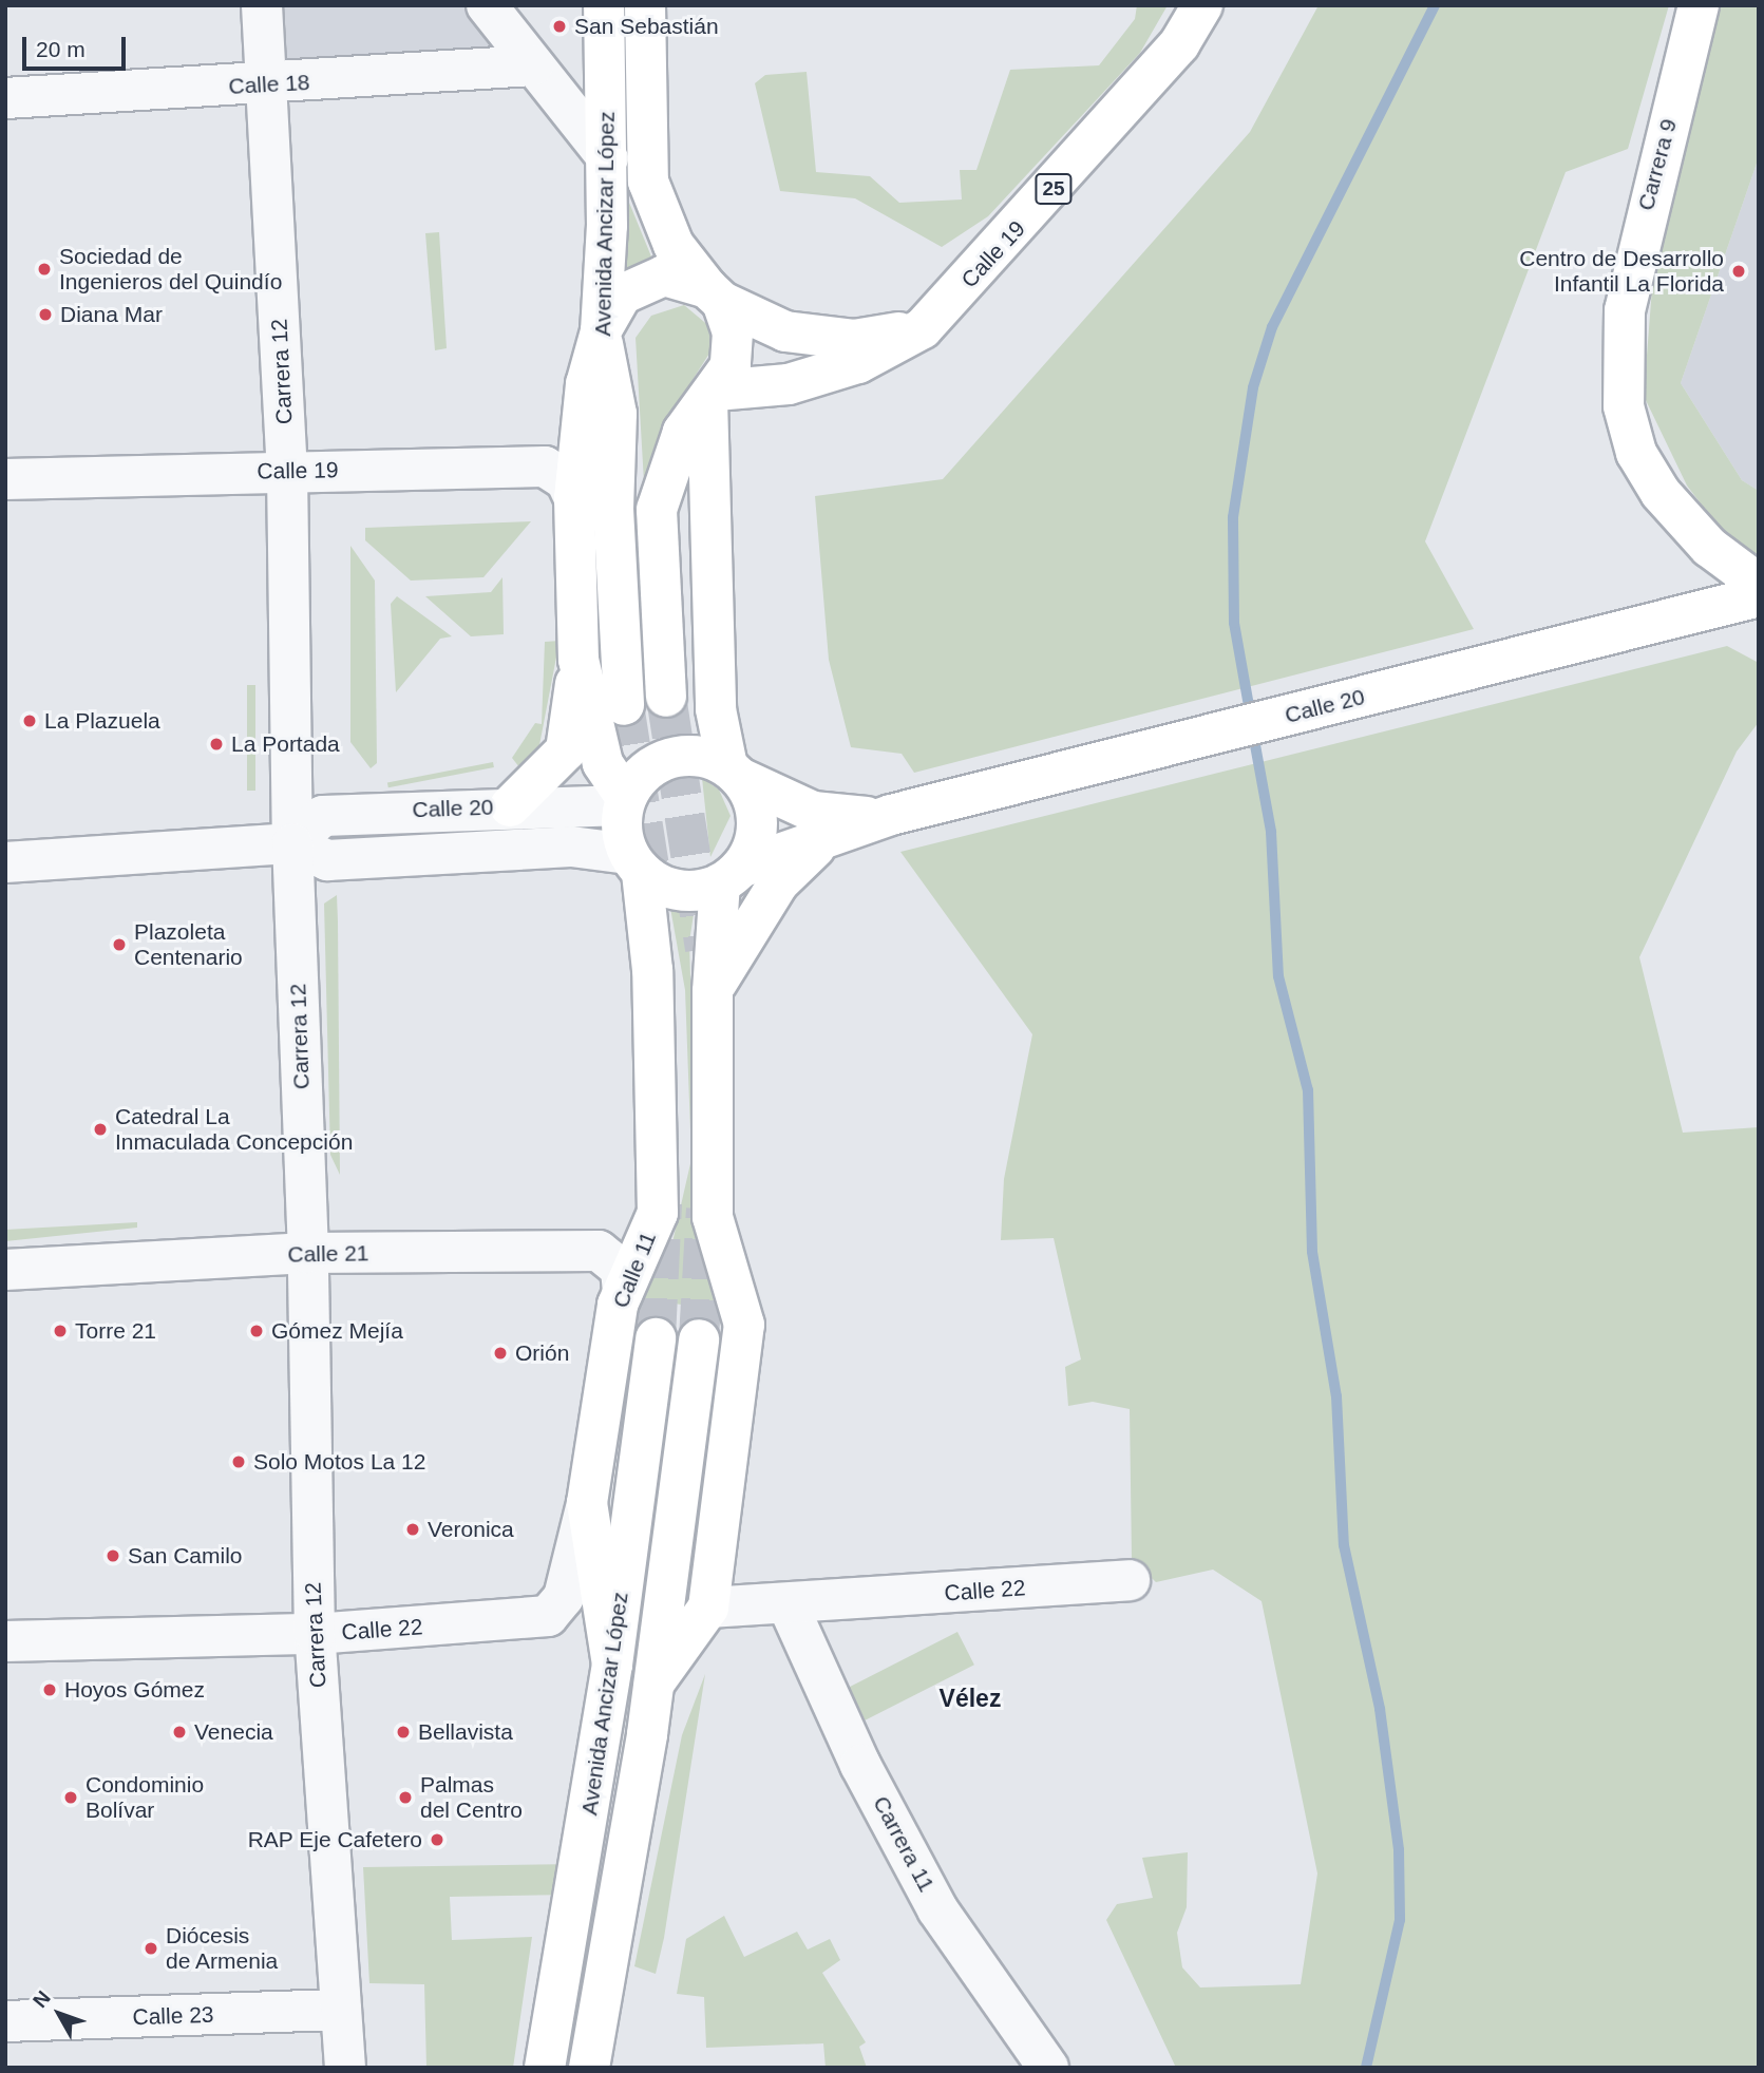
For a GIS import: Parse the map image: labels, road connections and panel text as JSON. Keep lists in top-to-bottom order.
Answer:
{
  "streets": {
    "main road": [
      "Carrera 9",
      "25",
      "Avenida Ancizar López",
      "Calle 19",
      "Calle 20",
      "Calle 11"
    ],
    "street": [
      "Calle 18",
      "Carrera 12",
      "Calle 21",
      "Calle 22",
      "Carrera 11",
      "Calle 23"
    ]
  },
  "crossings": [
    ["Calle 18", "Carrera 12"],
    ["Avenida Ancizar López", "Calle 19"],
    ["Avenida Ancizar López", "Calle 11"],
    ["Calle 19", "Carrera 12"],
    ["Carrera 12", "Calle 20"],
    ["Carrera 12", "Calle 21"],
    ["Carrera 12", "Calle 22"],
    ["Carrera 12", "Calle 23"],
    ["Calle 20", "Calle 11"],
    ["Calle 21", "Calle 11"],
    ["Calle 11", "Calle 22"],
    ["Calle 22", "Carrera 11"]
  ],
  "districts": ["Vélez"],
  "places": [
    "San Sebastián",
    "Sociedad de Ingenieros del Quindío",
    "Centro de Desarrollo Infantil La Florida",
    "Diana Mar",
    "La Plazuela",
    "La Portada",
    "Plazoleta Centenario",
    "Catedral La Inmaculada Concepción",
    "Torre 21",
    "Gómez Mejía",
    "Orión",
    "Solo Motos La 12",
    "Veronica",
    "San Camilo",
    "Hoyos Gómez",
    "Venecia",
    "Bellavista",
    "Condominio Bolívar",
    "Palmas del Centro",
    "RAP Eje Cafetero",
    "Diócesis de Armenia"
  ],
  "scale_bar": "20 m",
  "north": "top left"
}
